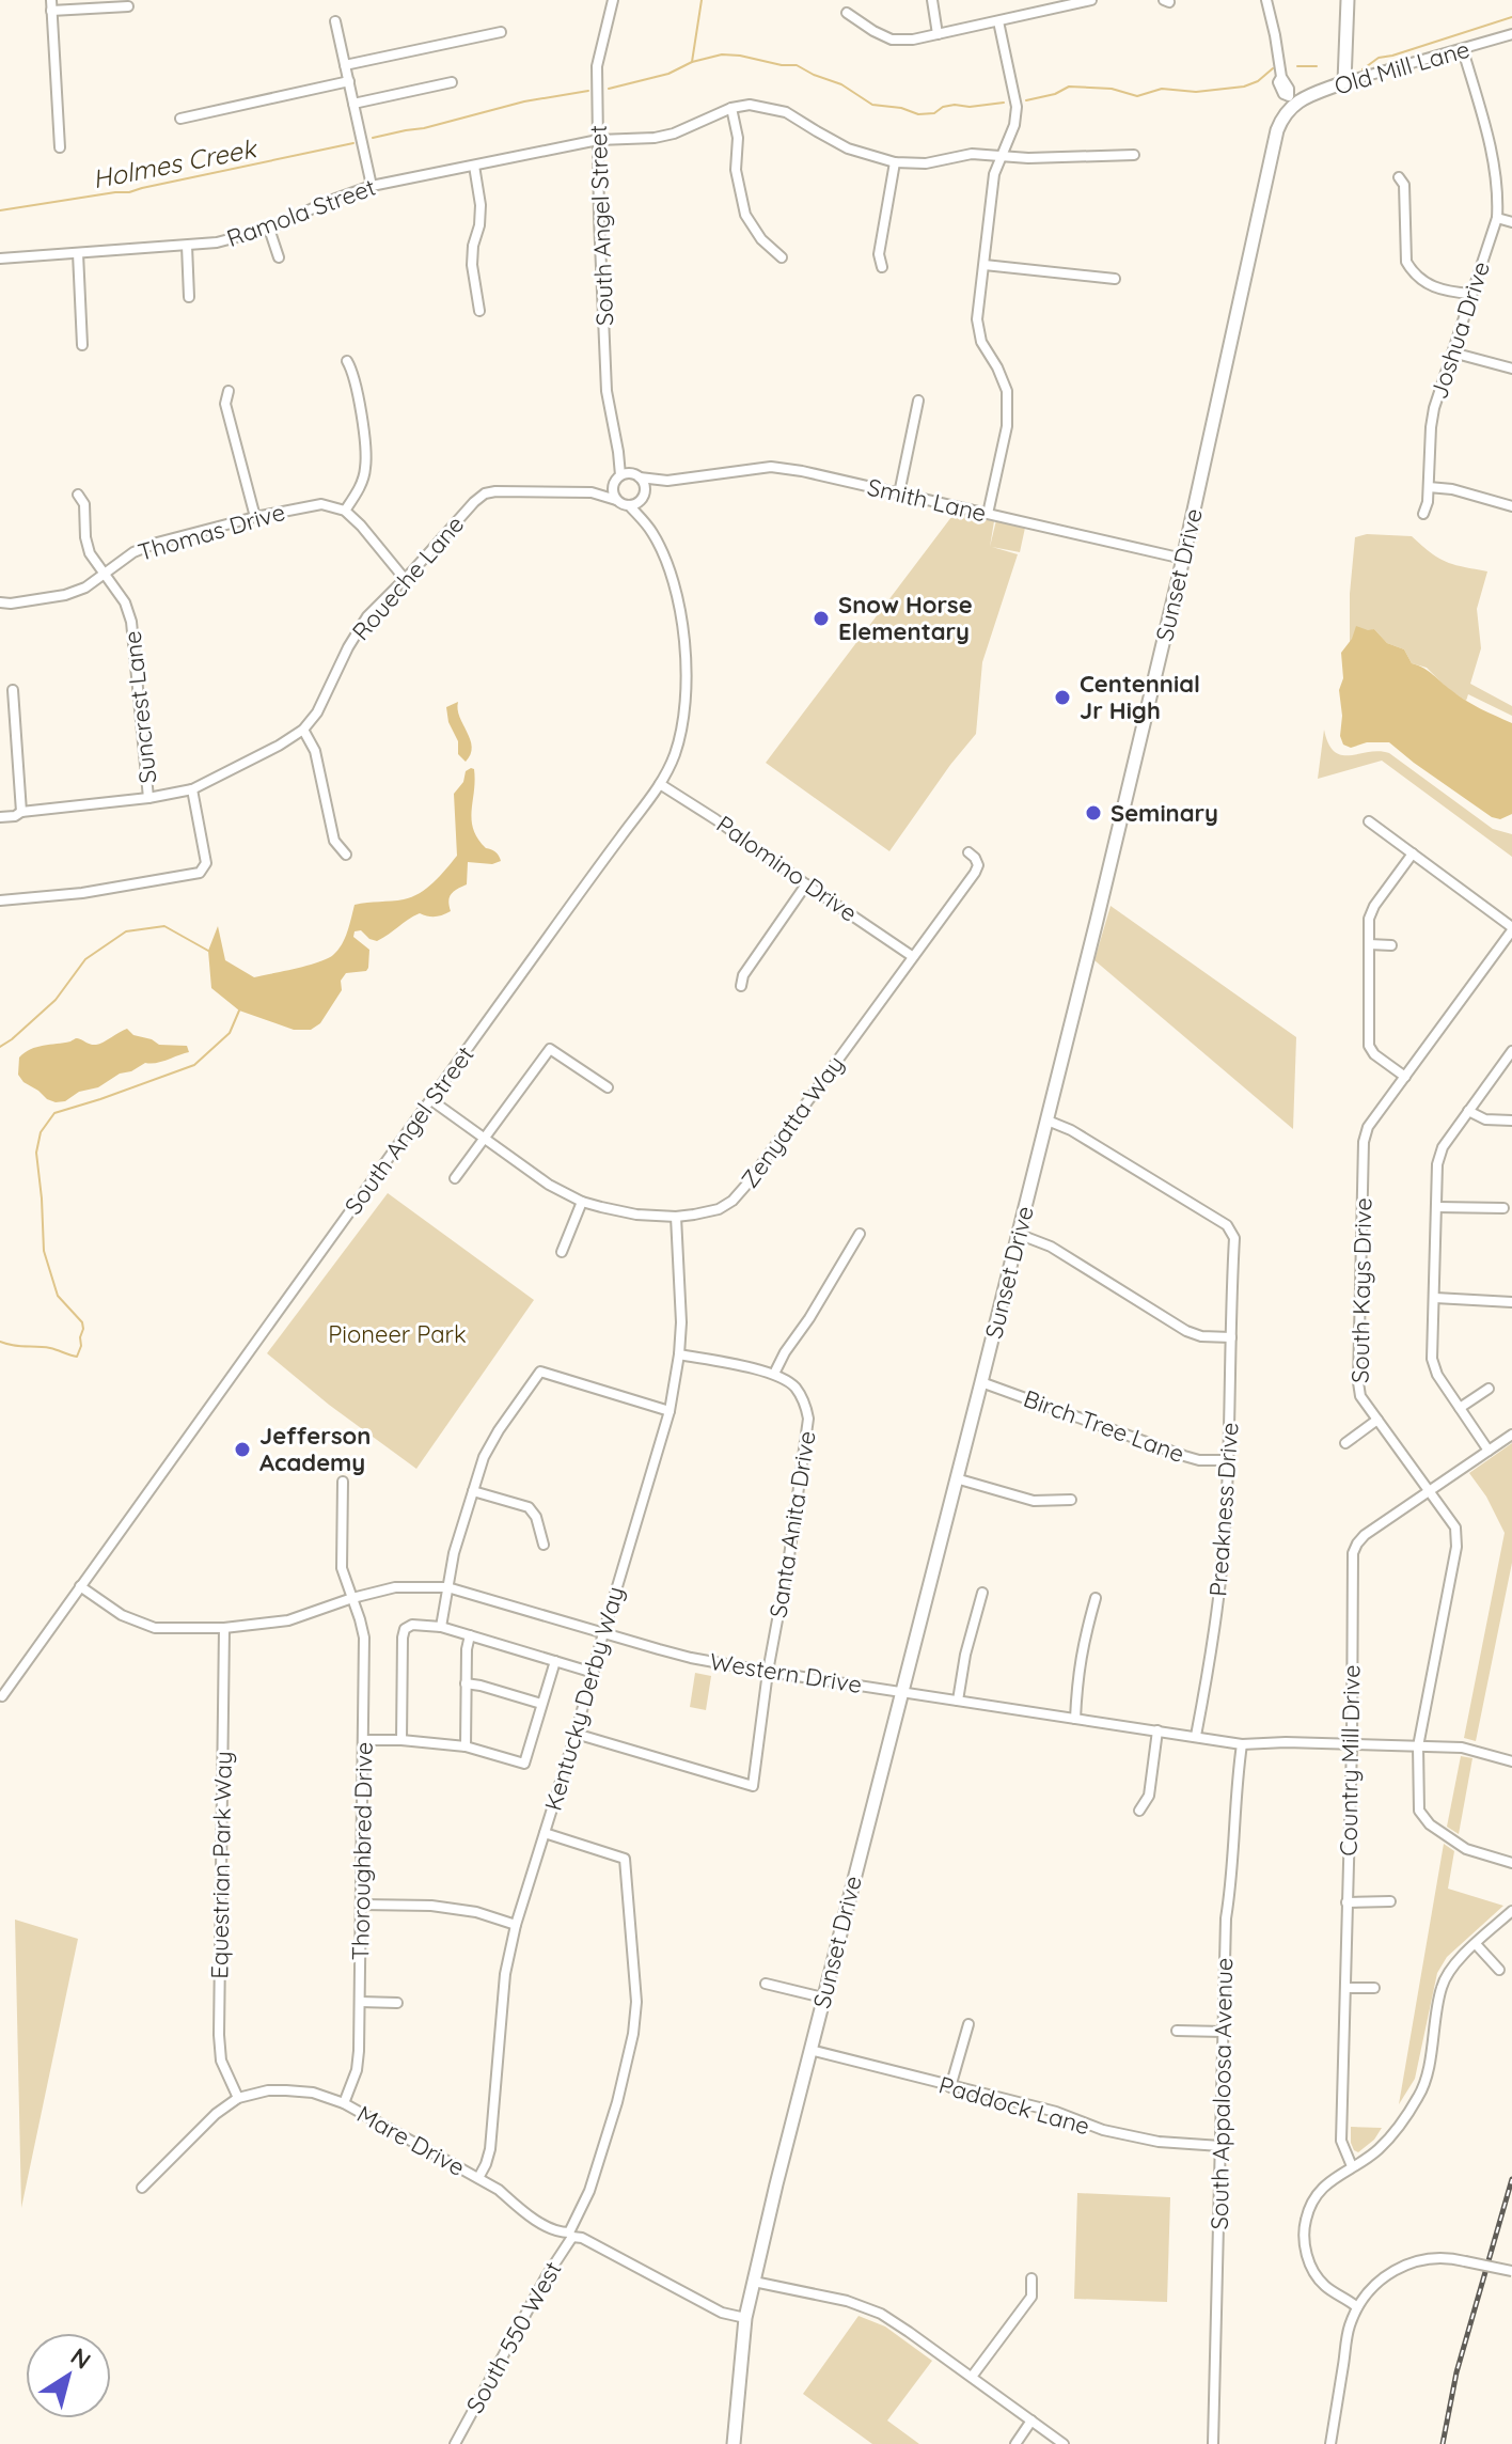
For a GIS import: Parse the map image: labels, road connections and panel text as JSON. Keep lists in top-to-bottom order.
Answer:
{
  "streets": {
    "main road": ["Old Mill Lane", "Sunset Drive"],
    "street": [
      "Ramola Street",
      "South Angel Street",
      "Joshua Drive",
      "Smith Lane",
      "Thomas Drive",
      "Roueche Lane",
      "Suncrest Lane",
      "Palomino Drive",
      "Zenyatta Way",
      "South Kays Drive",
      "Birch Tree Lane",
      "Preakness Drive",
      "Santa Anita Drive",
      "Western Drive",
      "Kentucky Derby Way",
      "Country Mill Drive",
      "Thoroughbred Drive",
      "Equestrian Park Way",
      "South Appaloosa Avenue",
      "Paddock Lane",
      "Mare Drive",
      "South 550 West"
    ]
  },
  "crossings": [
    ["Old Mill Lane", "Joshua Drive"],
    ["Old Mill Lane", "Sunset Drive"],
    ["Ramola Street", "South Angel Street"],
    ["South Angel Street", "Smith Lane"],
    ["South Angel Street", "Palomino Drive"],
    ["South Angel Street", "Zenyatta Way"],
    ["South Angel Street", "Western Drive"],
    ["Smith Lane", "Sunset Drive"],
    ["Thomas Drive", "Suncrest Lane"],
    ["Sunset Drive", "Birch Tree Lane"],
    ["Sunset Drive", "Preakness Drive"],
    ["Sunset Drive", "Western Drive"],
    ["Sunset Drive", "Paddock Lane"],
    ["Sunset Drive", "Mare Drive"],
    ["Roueche Lane", "Suncrest Lane"],
    ["Palomino Drive", "Zenyatta Way"],
    ["Zenyatta Way", "Kentucky Derby Way"],
    ["South Kays Drive", "Western Drive"],
    ["South Kays Drive", "Country Mill Drive"],
    ["Birch Tree Lane", "Preakness Drive"],
    ["Preakness Drive", "Western Drive"],
    ["Santa Anita Drive", "Western Drive"],
    ["Santa Anita Drive", "Kentucky Derby Way"],
    ["Western Drive", "Kentucky Derby Way"],
    ["Western Drive", "Country Mill Drive"],
    ["Western Drive", "Thoroughbred Drive"],
    ["Western Drive", "Equestrian Park Way"],
    ["Western Drive", "South Appaloosa Avenue"],
    ["Kentucky Derby Way", "Mare Drive"],
    ["Kentucky Derby Way", "South 550 West"],
    ["Thoroughbred Drive", "Mare Drive"],
    ["Equestrian Park Way", "Mare Drive"],
    ["South Appaloosa Avenue", "Paddock Lane"],
    ["Mare Drive", "South 550 West"]
  ],
  "water": ["Holmes Creek"],
  "parks": ["Pioneer Park"],
  "places": [
    "Snow Horse Elementary",
    "Centennial Jr High",
    "Seminary",
    "Jefferson Academy"
  ],
  "north": "top right"
}
